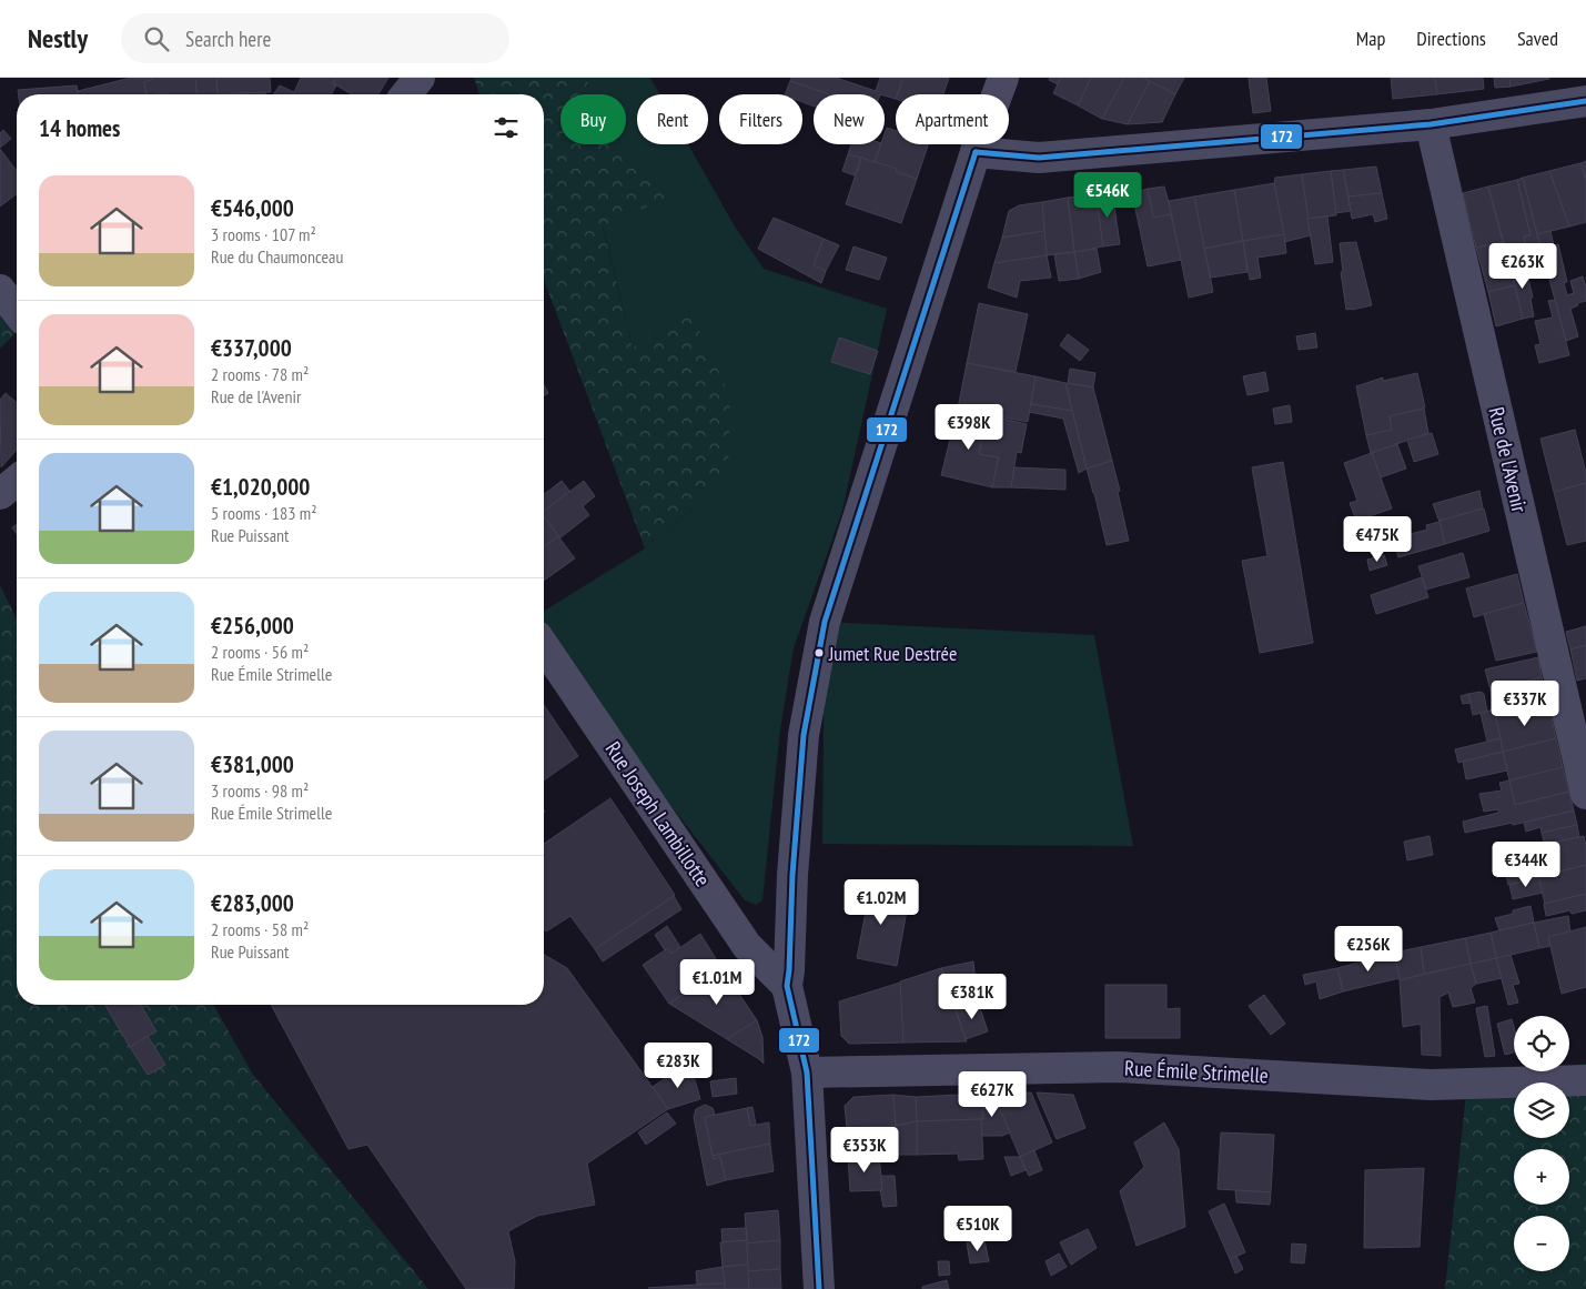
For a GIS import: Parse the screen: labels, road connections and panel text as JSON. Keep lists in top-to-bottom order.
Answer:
{
  "streets": {
    "street": ["Rue de l'Avenir", "Rue Joseph Lambillotte", "Rue Émile Strimelle"]
  },
  "places": ["Jumet Rue Destrée"],
  "lines": ["transit line 172"],
  "page": {
    "header": "Nestly",
    "search": "Search here",
    "nav": ["Map", "Directions", "Saved"],
    "chip": [
      "Buy",
      "Rent",
      "Filters",
      "New",
      "Apartment"
    ],
    "heading": "14 homes",
    "list": [
      {
        "name": "€546,000",
        "note": "3 rooms · 107 m² · Rue du Chaumonceau"
      },
      {
        "name": "€337,000",
        "note": "2 rooms · 78 m² · Rue de l'Avenir"
      },
      {
        "name": "€1,020,000",
        "note": "5 rooms · 183 m² · Rue Puissant"
      },
      {
        "name": "€256,000",
        "note": "2 rooms · 56 m² · Rue Émile Strimelle"
      },
      {
        "name": "€381,000",
        "note": "3 rooms · 98 m² · Rue Émile Strimelle"
      },
      {
        "name": "€283,000",
        "note": "2 rooms · 58 m² · Rue Puissant"
      }
    ],
    "price": [
      "€546K",
      "€263K",
      "€398K",
      "€475K",
      "€337K",
      "€344K",
      "€1.02M",
      "€256K",
      "€1.01M",
      "€381K",
      "€283K",
      "€627K",
      "€353K",
      "€510K"
    ],
    "map_buttons": ["+", "−"]
  }
}
